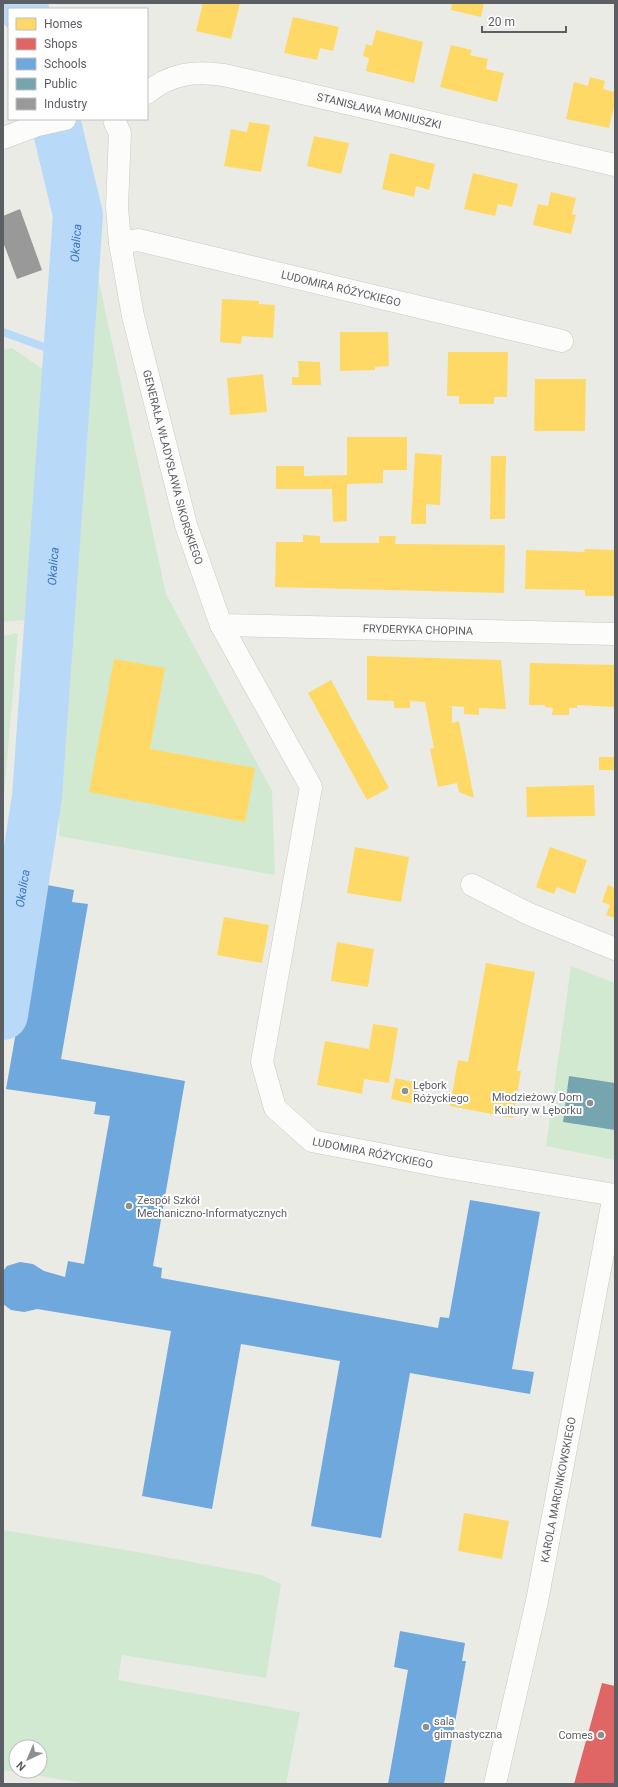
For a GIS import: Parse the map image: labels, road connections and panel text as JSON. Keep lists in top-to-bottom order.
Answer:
{
  "streets": {
    "street": [
      "STANISŁAWA MONIUSZKI",
      "LUDOMIRA RÓŻYCKIEGO",
      "GENERAŁA WŁADYSŁAWA SIKORSKIEGO",
      "FRYDERYKA CHOPINA",
      "KAROLA MARCINKOWSKIEGO"
    ]
  },
  "crossings": [
    ["LUDOMIRA RÓŻYCKIEGO", "GENERAŁA WŁADYSŁAWA SIKORSKIEGO"],
    ["LUDOMIRA RÓŻYCKIEGO", "KAROLA MARCINKOWSKIEGO"],
    ["GENERAŁA WŁADYSŁAWA SIKORSKIEGO", "FRYDERYKA CHOPINA"]
  ],
  "water": ["Okalica"],
  "places": [
    "Lębork Różyckiego",
    "Młodzieżowy Dom Kultury w Lęborku",
    "Zespół Szkół Mechaniczno-Informatycznych",
    "sala gimnastyczna",
    "Comes"
  ],
  "legend": [
    "Homes",
    "Shops",
    "Schools",
    "Public",
    "Industry"
  ],
  "scale_bar": "20 m",
  "north": "bottom left"
}
